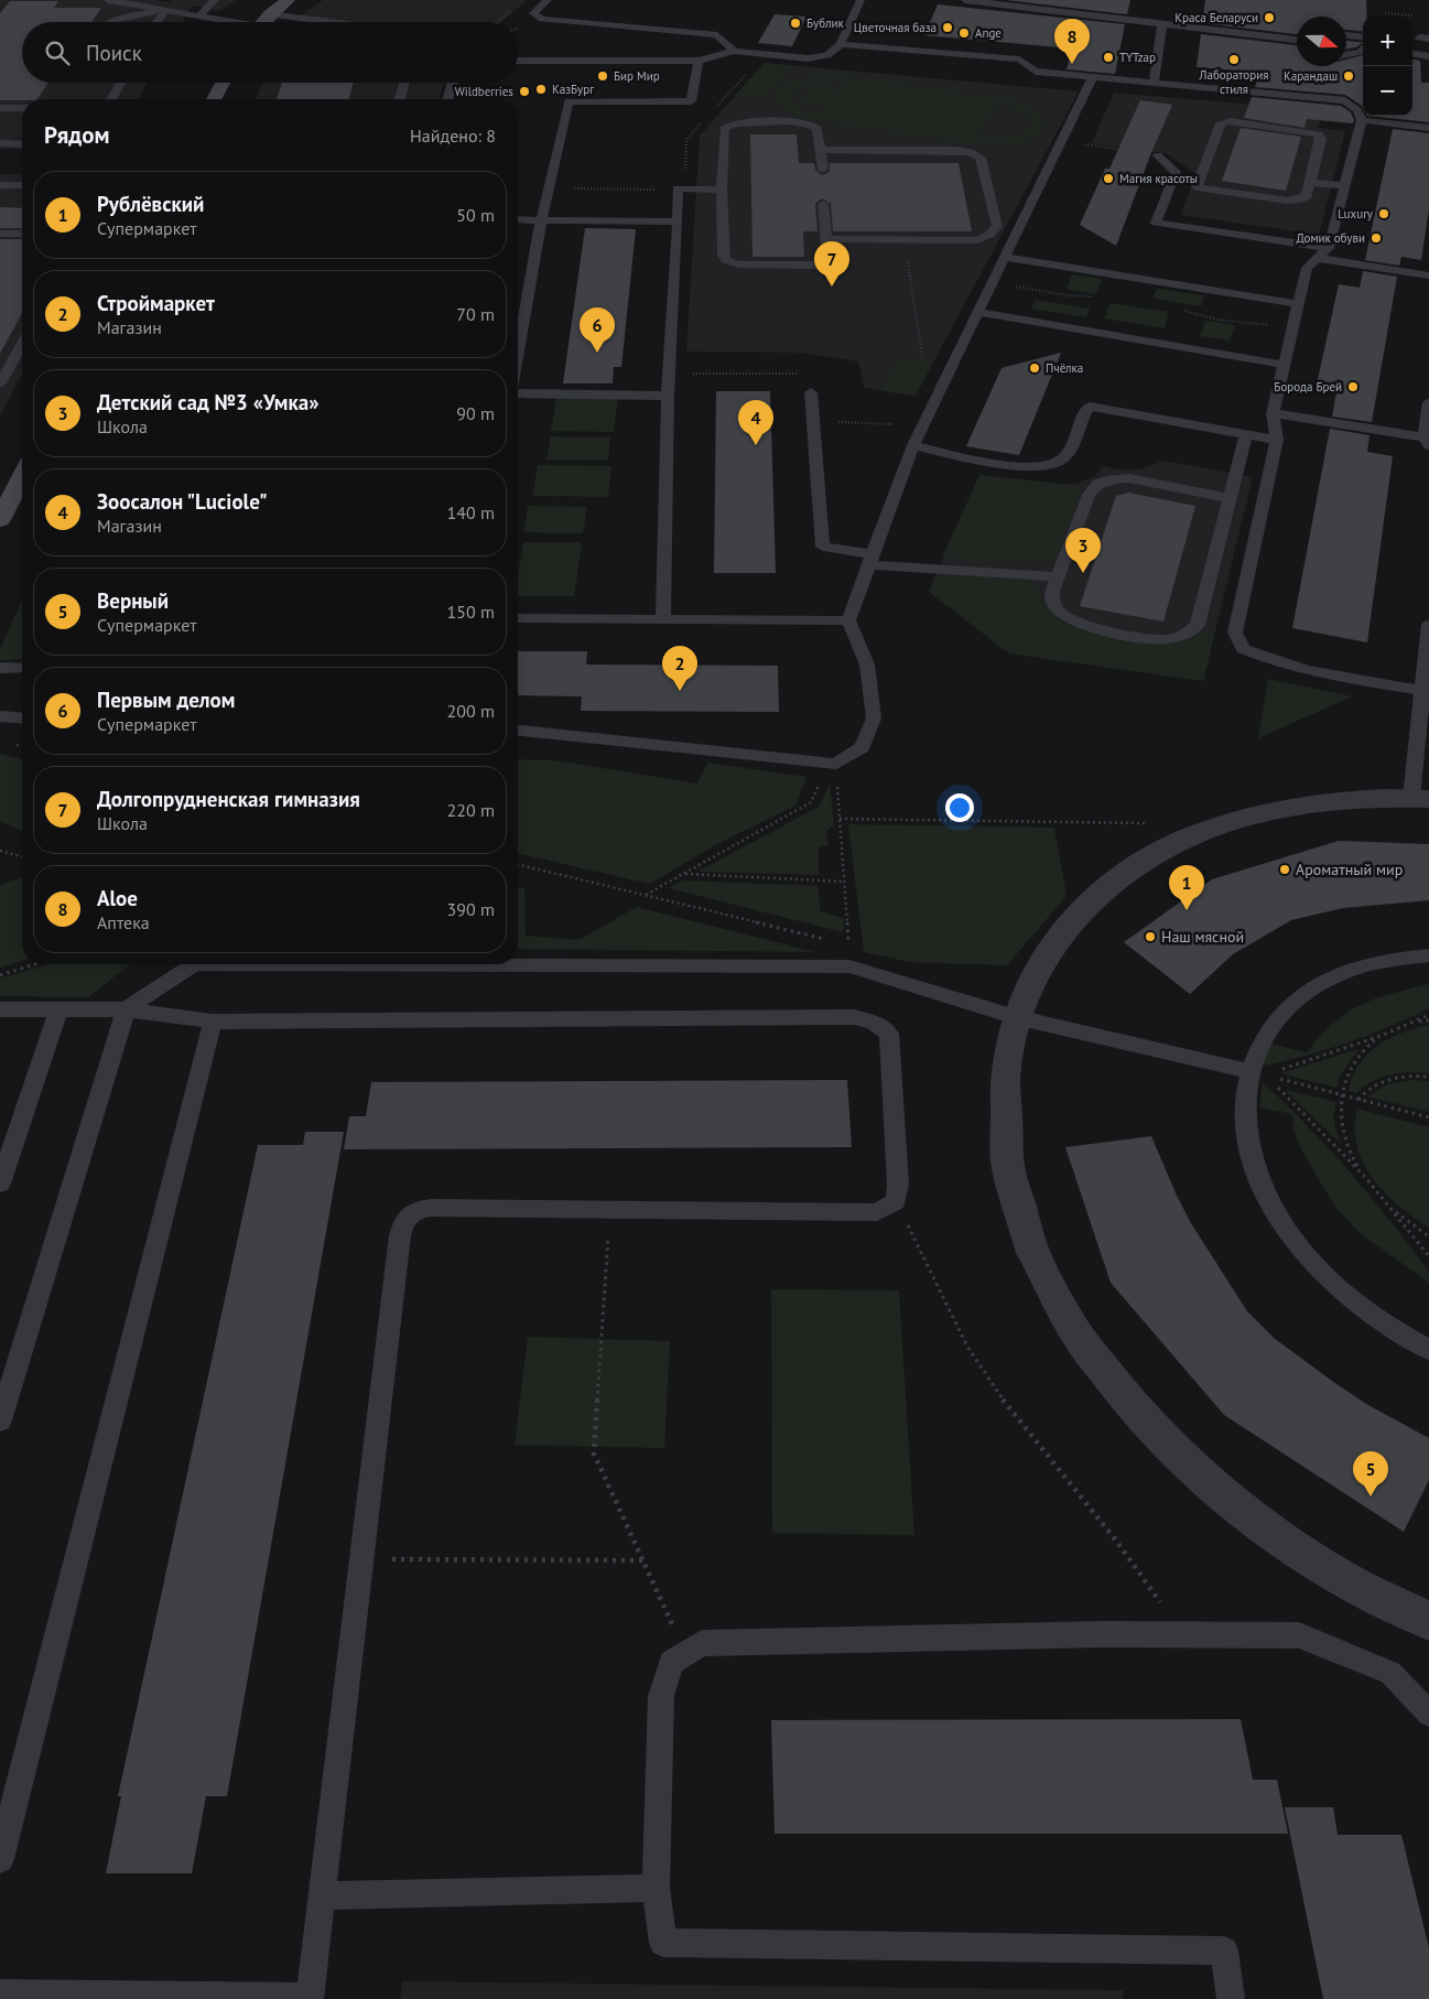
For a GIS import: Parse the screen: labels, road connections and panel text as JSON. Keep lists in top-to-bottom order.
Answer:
{
  "places": [
    "Краса Беларуси",
    "Бублик",
    "Цветочная база",
    "Ange",
    "TYTzap",
    "Лаборатория стиля",
    "Бир Мир",
    "Карандаш",
    "КазБург",
    "Wildberries",
    "Магия красоты",
    "Luxury",
    "Домик обуви",
    "Пчёлка",
    "Борода Брей",
    "Ароматный мир",
    "Наш мясной"
  ],
  "north": "right",
  "page": {
    "map_buttons": ["+", "−"],
    "pins": [
      "8",
      "7",
      "6",
      "4",
      "3",
      "2",
      "1",
      "5"
    ],
    "search": "Поиск",
    "heading": ["Рядом", "Найдено: 8"],
    "list": [
      {
        "mark": "1",
        "name": "Рублёвский",
        "note": "Супермаркет",
        "value": "50 m"
      },
      {
        "mark": "2",
        "name": "Строймаркет",
        "note": "Магазин",
        "value": "70 m"
      },
      {
        "mark": "3",
        "name": "Детский сад №3 «Умка»",
        "note": "Школа",
        "value": "90 m"
      },
      {
        "mark": "4",
        "name": "Зоосалон \"Luciole\"",
        "note": "Магазин",
        "value": "140 m"
      },
      {
        "mark": "5",
        "name": "Верный",
        "note": "Супермаркет",
        "value": "150 m"
      },
      {
        "mark": "6",
        "name": "Первым делом",
        "note": "Супермаркет",
        "value": "200 m"
      },
      {
        "mark": "7",
        "name": "Долгопрудненская гимназия",
        "note": "Школа",
        "value": "220 m"
      },
      {
        "mark": "8",
        "name": "Aloe",
        "note": "Аптека",
        "value": "390 m"
      }
    ]
  }
}
